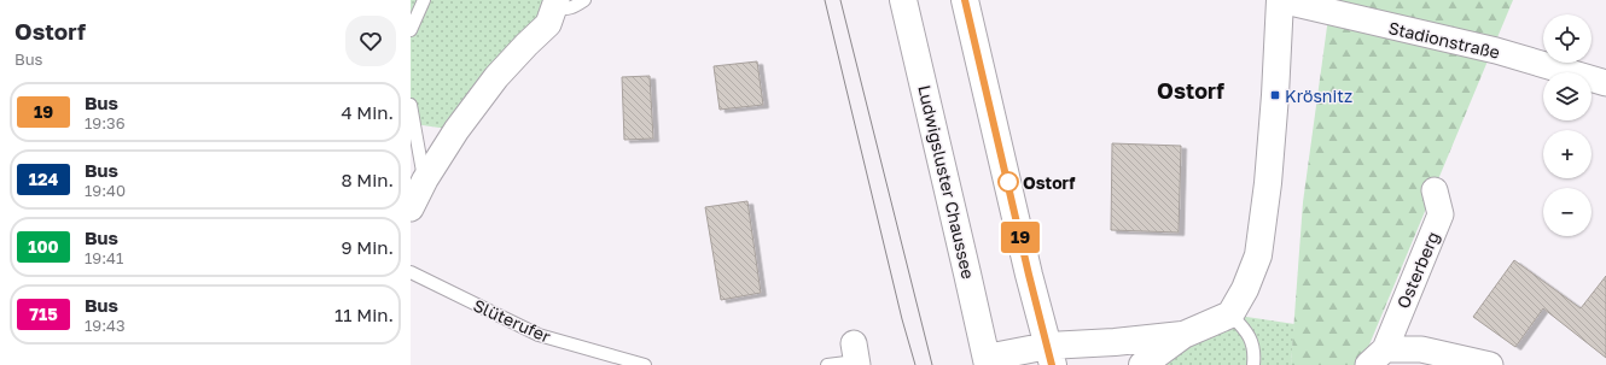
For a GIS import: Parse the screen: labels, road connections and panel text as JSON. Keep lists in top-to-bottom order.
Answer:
{
  "streets": {
    "street": ["Stadionstraße", "Ludwigsluster Chaussee", "Osterberg"],
    "lane": ["Slüterufer"]
  },
  "districts": ["Ostorf"],
  "places": {
    "transit": ["Krösnitz"],
    "other": ["Ostorf"]
  },
  "lines": ["bus line 19"],
  "page": {
    "heading": ["Ostorf", "Bus"],
    "on_map": "19",
    "map_buttons": ["+", "−"],
    "list": [
      {
        "mark": "19",
        "name": "Bus",
        "note": "19:36",
        "value": "4 Min."
      },
      {
        "mark": "124",
        "name": "Bus",
        "note": "19:40",
        "value": "8 Min."
      },
      {
        "mark": "100",
        "name": "Bus",
        "note": "19:41",
        "value": "9 Min."
      },
      {
        "mark": "715",
        "name": "Bus",
        "note": "19:43",
        "value": "11 Min."
      }
    ]
  }
}
